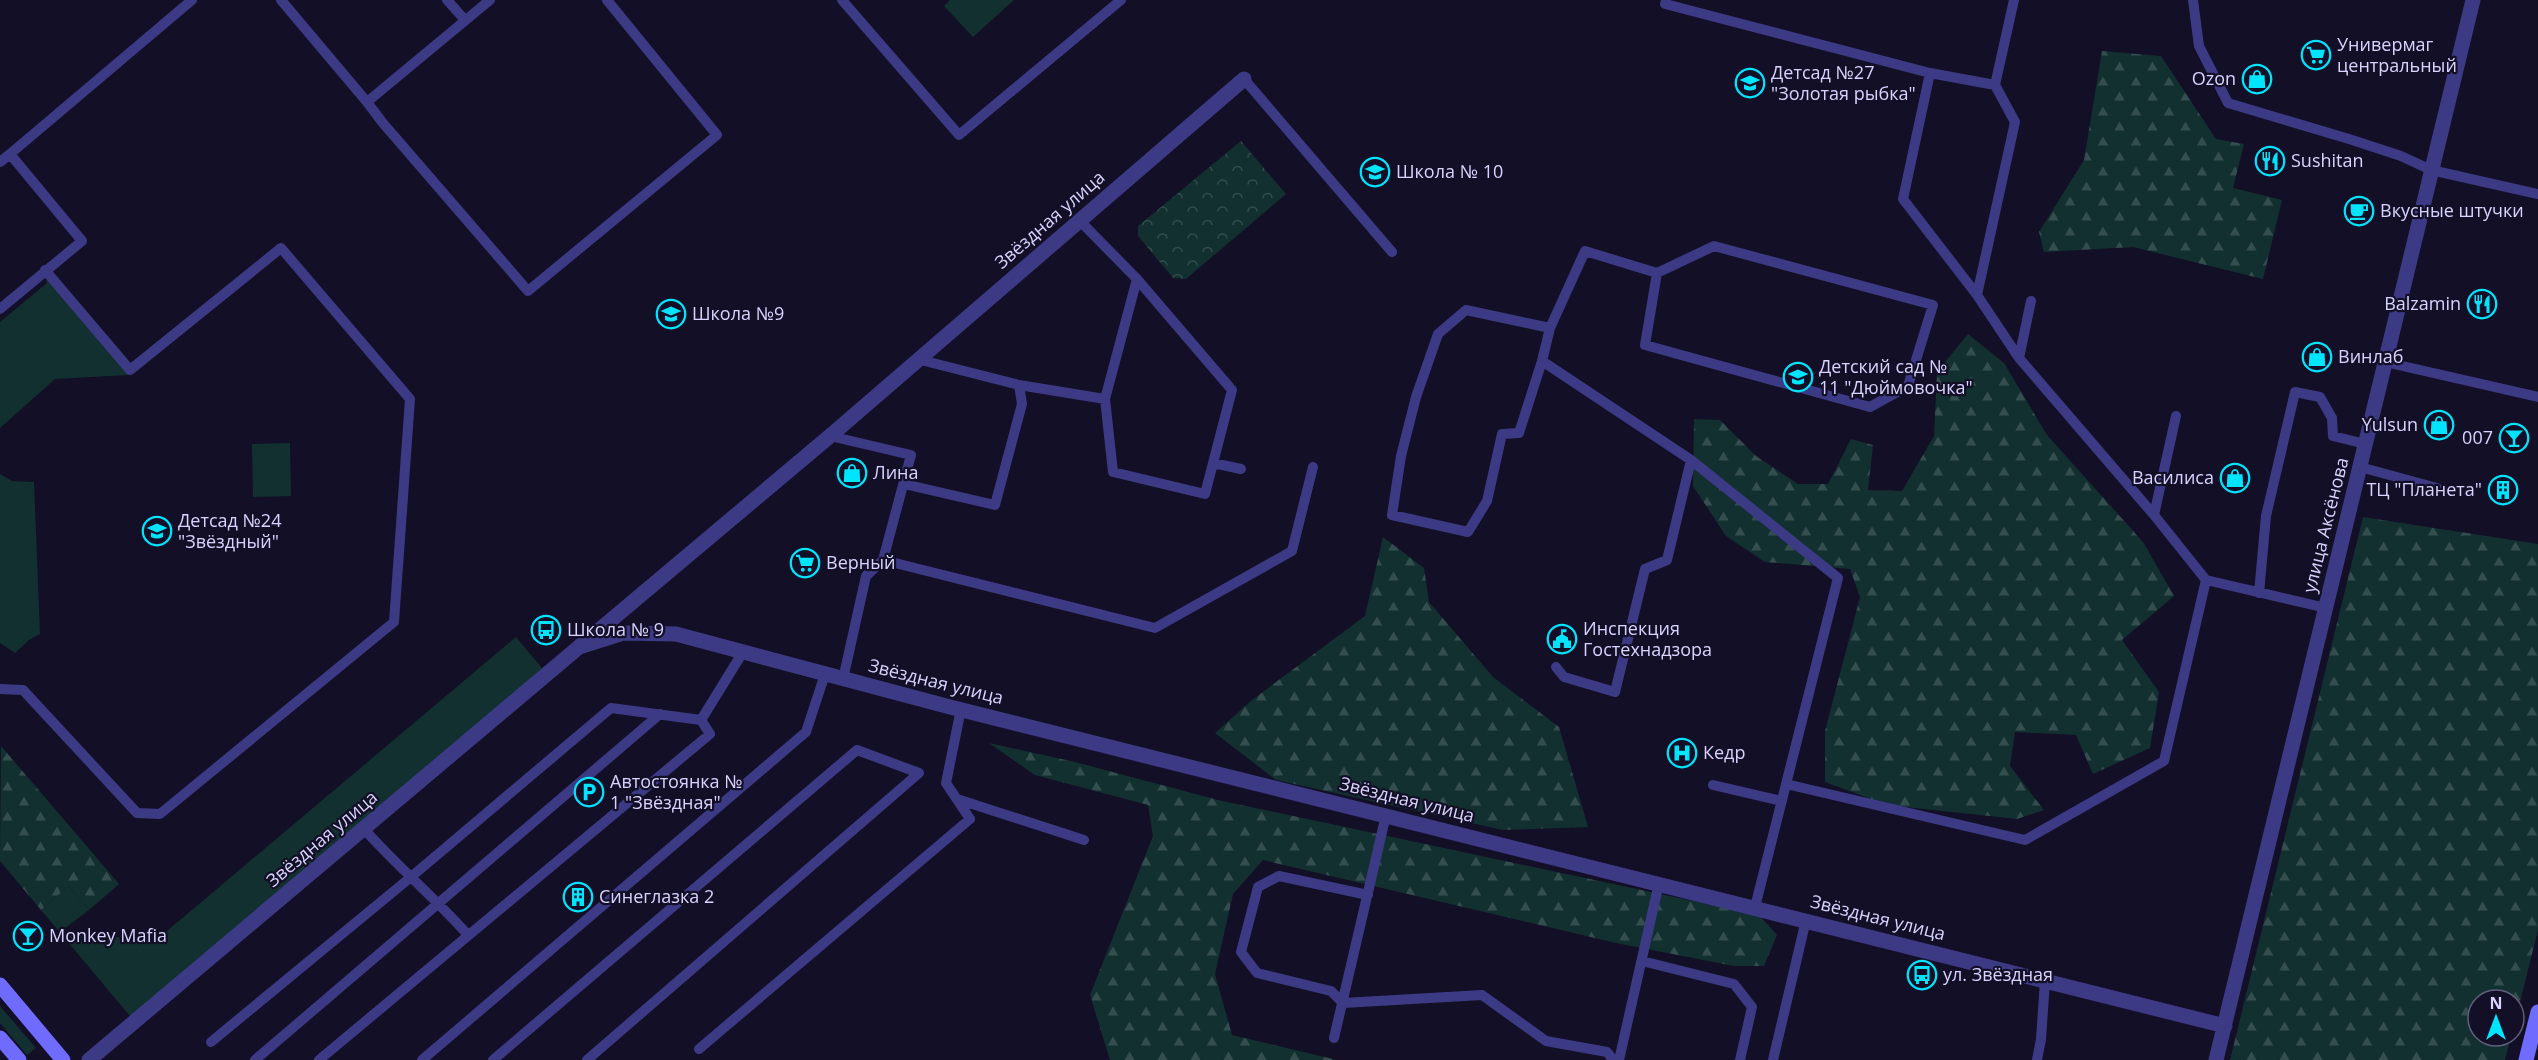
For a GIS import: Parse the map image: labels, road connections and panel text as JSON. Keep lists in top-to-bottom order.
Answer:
{
  "streets": {
    "street": ["Звёздная улица", "улица Аксёнова"]
  },
  "crossings": [
    ["Звёздная улица", "улица Аксёнова"]
  ],
  "places": {
    "supermarket": ["Универмаг центральный", "Верный"],
    "shop": [
      "Ozon",
      "Винлаб",
      "Yulsun",
      "Лина",
      "Василиса"
    ],
    "school or university": [
      "Детсад №27 \"Золотая рыбка\"",
      "Школа № 10",
      "Школа №9",
      "Детский сад № 11 \"Дюймовочка\"",
      "Детсад №24 \"Звёздный\""
    ],
    "restaurant": ["Sushitan", "Balzamin"],
    "cafe": ["Вкусные штучки"],
    "bar": ["007", "Monkey Mafia"],
    "building": ["ТЦ \"Планета\"", "Синеглазка 2"],
    "bus stop": ["Школа № 9", "ул. Звёздная"],
    "public building": ["Инспекция Гостехнадзора"],
    "hospital": ["Кедр"],
    "parking": ["Автостоянка № 1 \"Звёздная\""]
  },
  "north": "top"
}
